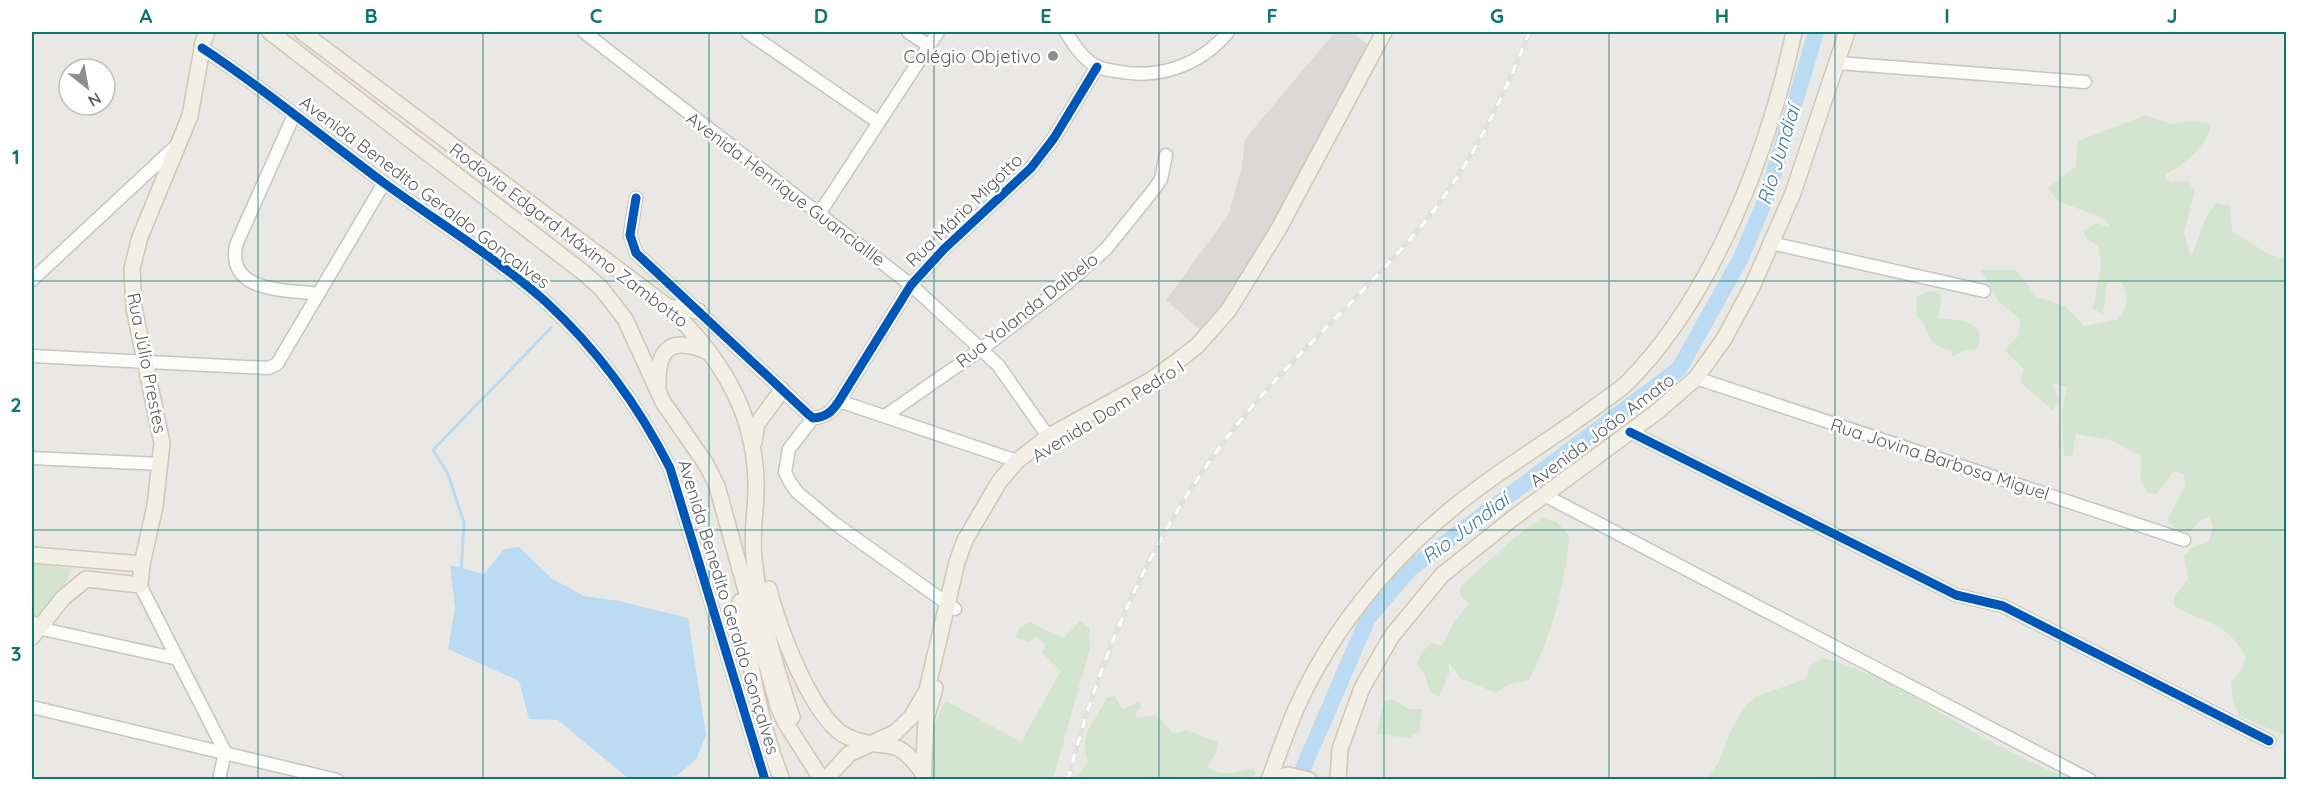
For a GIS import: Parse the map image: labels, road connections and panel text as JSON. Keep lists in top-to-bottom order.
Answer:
{
  "streets": {
    "main road": [
      "Rodovia Edgard Máximo Zambotto",
      "Rua Júlio Prestes",
      "Avenida Dom Pedro I",
      "Avenida João Amato"
    ],
    "street": [
      "Avenida Henrique Guanciallle",
      "Avenida Benedito Geraldo Gonçalves",
      "Rua Mário Migotto",
      "Rua Yolanda Dalbelo",
      "Rua Jovina Barbosa Miguel"
    ]
  },
  "crossings": [
    ["Avenida Henrique Guanciallle", "Rua Mário Migotto"],
    ["Avenida Henrique Guanciallle", "Rua Yolanda Dalbelo"],
    ["Avenida Henrique Guanciallle", "Avenida Dom Pedro I"],
    ["Avenida Benedito Geraldo Gonçalves", "Rua Júlio Prestes"],
    ["Avenida João Amato", "Rua Jovina Barbosa Miguel"]
  ],
  "water": ["Rio Jundiaí"],
  "places": ["Colégio Objetivo"],
  "north": "bottom right",
  "grid": {
    "columns": [
      "A",
      "B",
      "C",
      "D",
      "E",
      "F",
      "G",
      "H",
      "I",
      "J"
    ],
    "rows": ["1", "2", "3"]
  }
}
